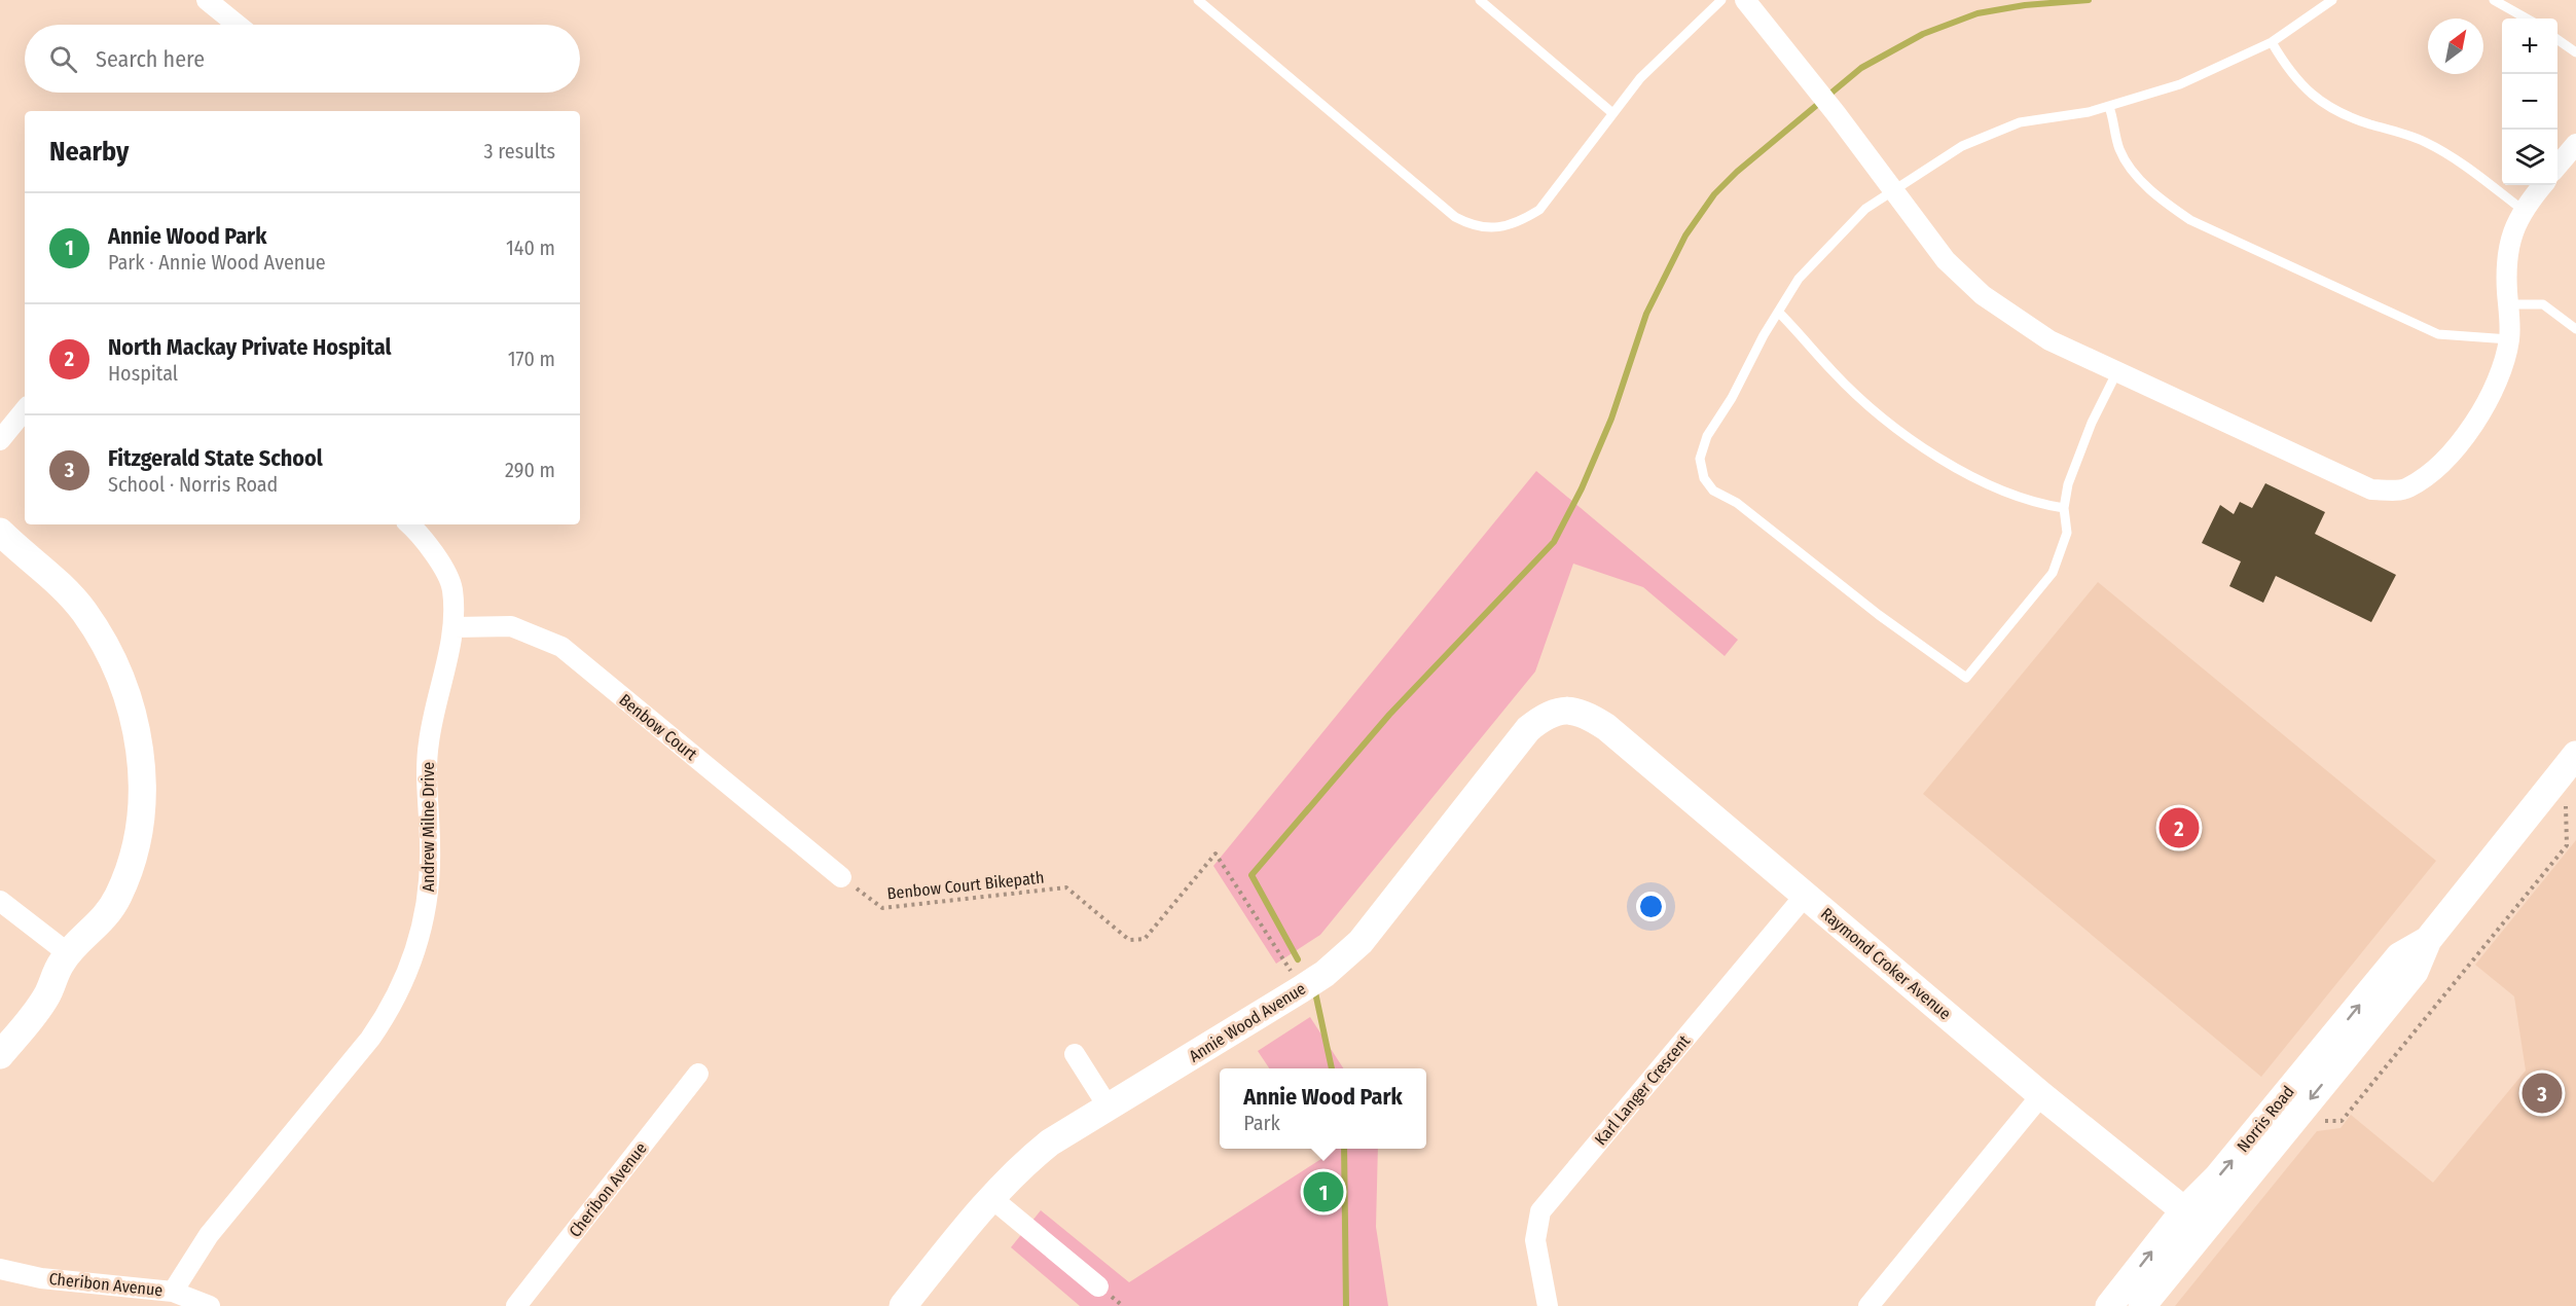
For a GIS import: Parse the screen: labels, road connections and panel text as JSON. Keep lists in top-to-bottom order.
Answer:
{
  "streets": {
    "street": [
      "Benbow Court",
      "Andrew Milne Drive",
      "Raymond Croker Avenue",
      "Annie Wood Avenue",
      "Karl Langer Crescent",
      "Norris Road",
      "Cheribon Avenue"
    ],
    "path": ["Benbow Court Bikepath"]
  },
  "crossings": [
    ["Benbow Court", "Andrew Milne Drive"],
    ["Benbow Court", "Benbow Court Bikepath"],
    ["Andrew Milne Drive", "Cheribon Avenue"],
    ["Benbow Court Bikepath", "Annie Wood Avenue"],
    ["Raymond Croker Avenue", "Annie Wood Avenue"],
    ["Raymond Croker Avenue", "Karl Langer Crescent"],
    ["Raymond Croker Avenue", "Norris Road"]
  ],
  "north": "top right",
  "page": {
    "map_buttons": ["+", "−"],
    "search": "Search here",
    "heading": ["Nearby", "3 results"],
    "list": [
      {
        "mark": "1",
        "name": "Annie Wood Park",
        "note": "Park · Annie Wood Avenue",
        "value": "140 m"
      },
      {
        "mark": "2",
        "name": "North Mackay Private Hospital",
        "note": "Hospital",
        "value": "170 m"
      },
      {
        "mark": "3",
        "name": "Fitzgerald State School",
        "note": "School · Norris Road",
        "value": "290 m"
      }
    ],
    "pins": ["2", "3", "1"],
    "popup": ["Annie Wood Park", "Park"]
  }
}
